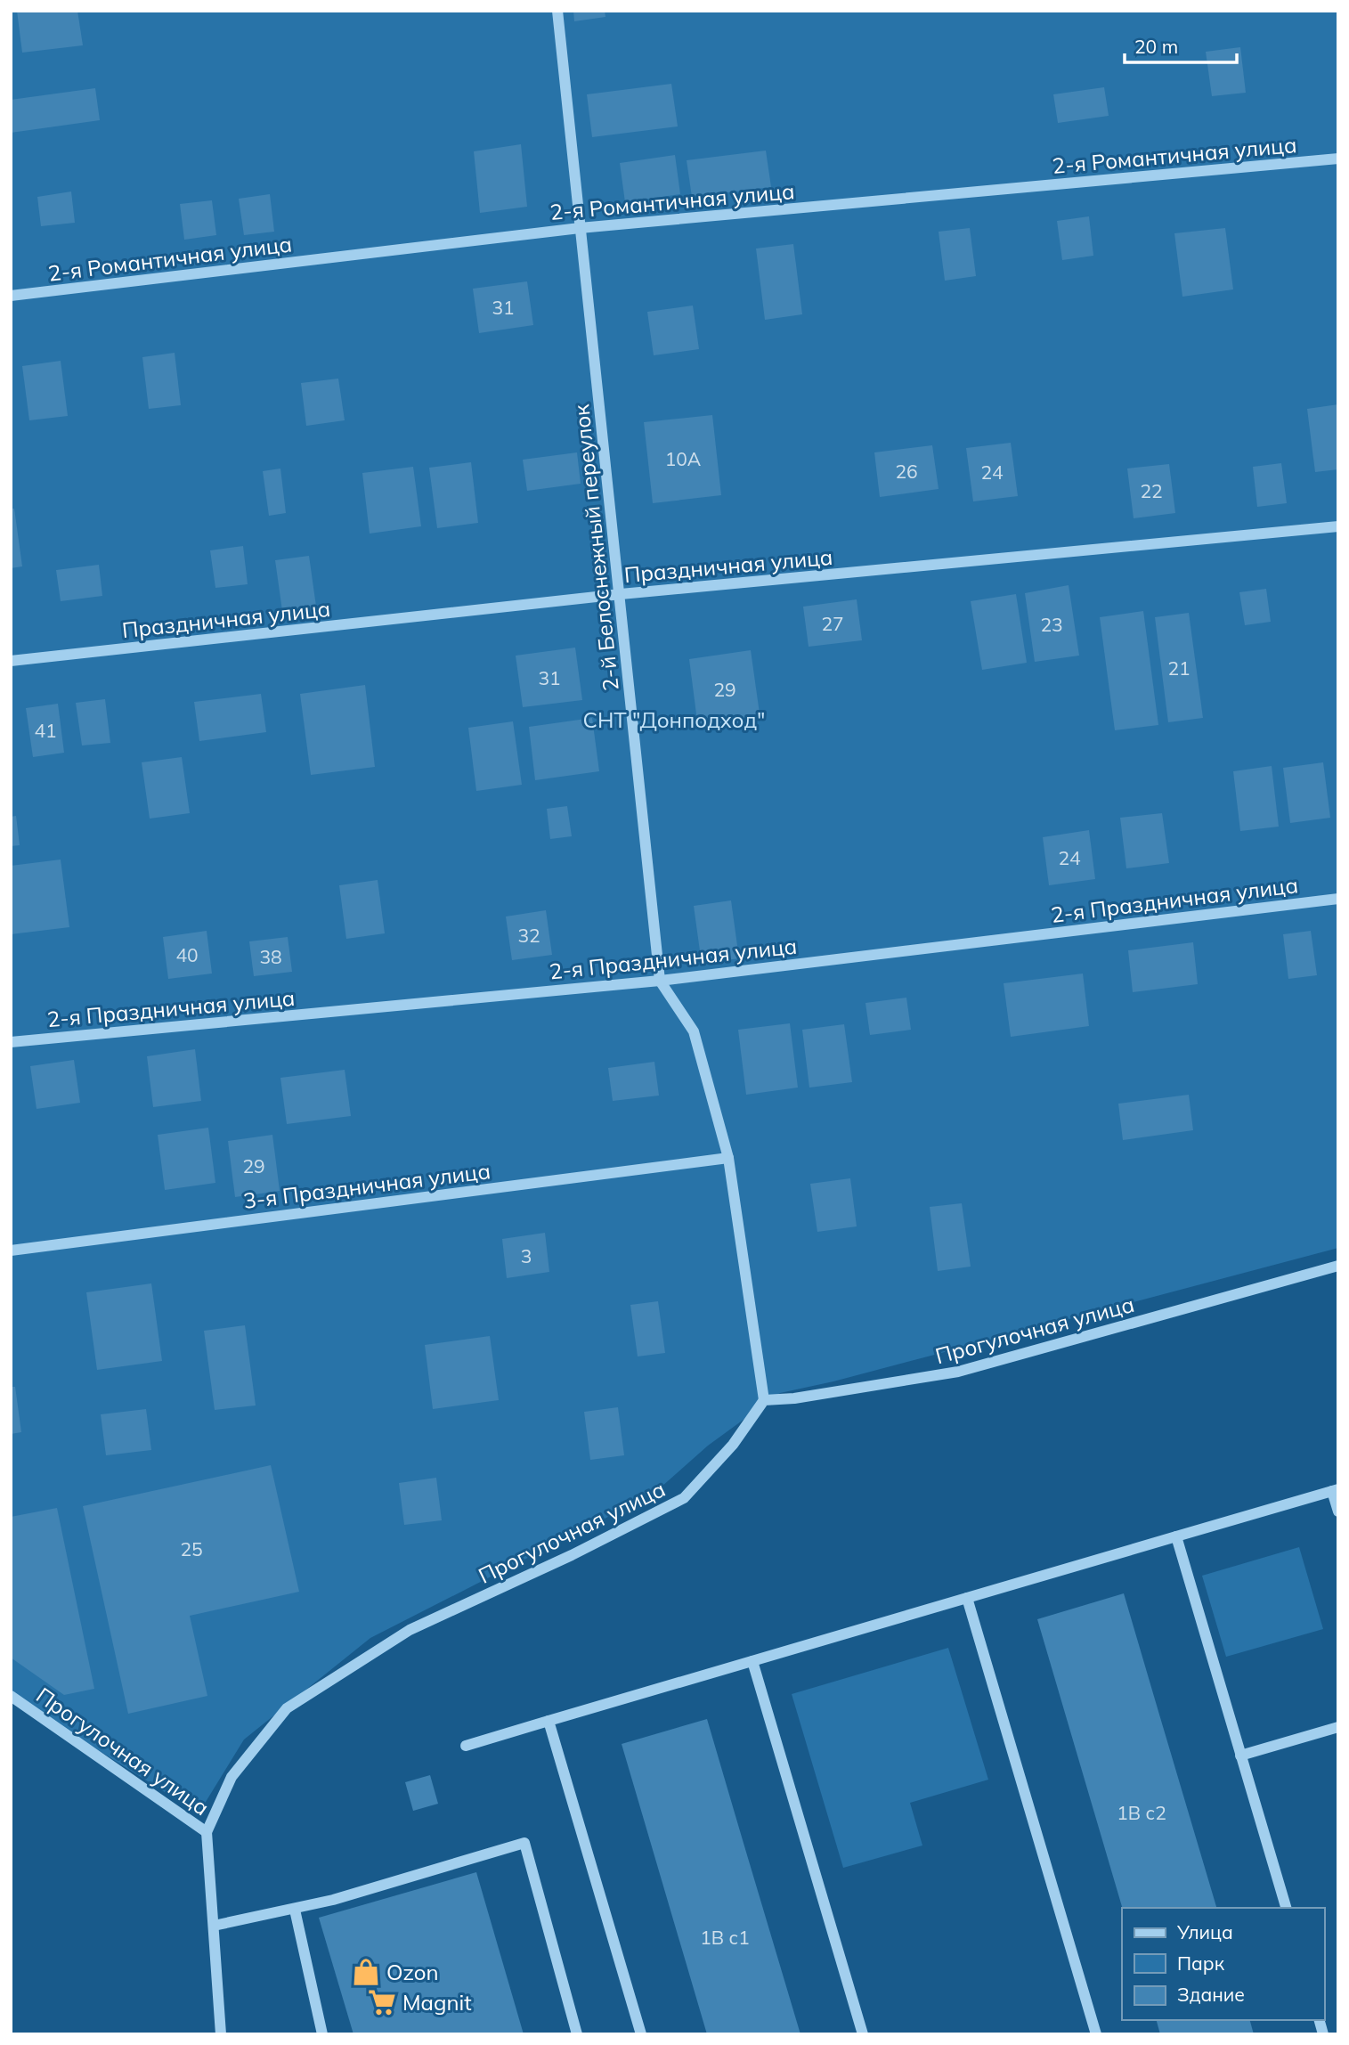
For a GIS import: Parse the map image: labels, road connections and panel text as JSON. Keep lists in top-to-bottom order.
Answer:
{
  "streets": {
    "street": [
      "2-я Романтичная улица",
      "2-й Белоснежный переулок",
      "Праздничная улица",
      "2-я Праздничная улица",
      "3-я Праздничная улица",
      "Прогулочная улица"
    ]
  },
  "crossings": [
    ["2-я Романтичная улица", "2-й Белоснежный переулок"],
    ["2-й Белоснежный переулок", "Праздничная улица"],
    ["2-й Белоснежный переулок", "2-я Праздничная улица"],
    ["2-й Белоснежный переулок", "3-я Праздничная улица"],
    ["2-й Белоснежный переулок", "Прогулочная улица"]
  ],
  "parks": ["СНТ \"Донподход\""],
  "places": {
    "shop": ["Ozon"],
    "supermarket": ["Magnit"]
  },
  "house_numbers": [
    "31",
    "10А",
    "26",
    "24",
    "22",
    "27",
    "23",
    "21",
    "31",
    "29",
    "41",
    "24",
    "32",
    "40",
    "38",
    "29",
    "3",
    "25",
    "1В с2",
    "1В с1"
  ],
  "legend": ["Улица", "Парк", "Здание"],
  "scale_bar": "20 m"
}
